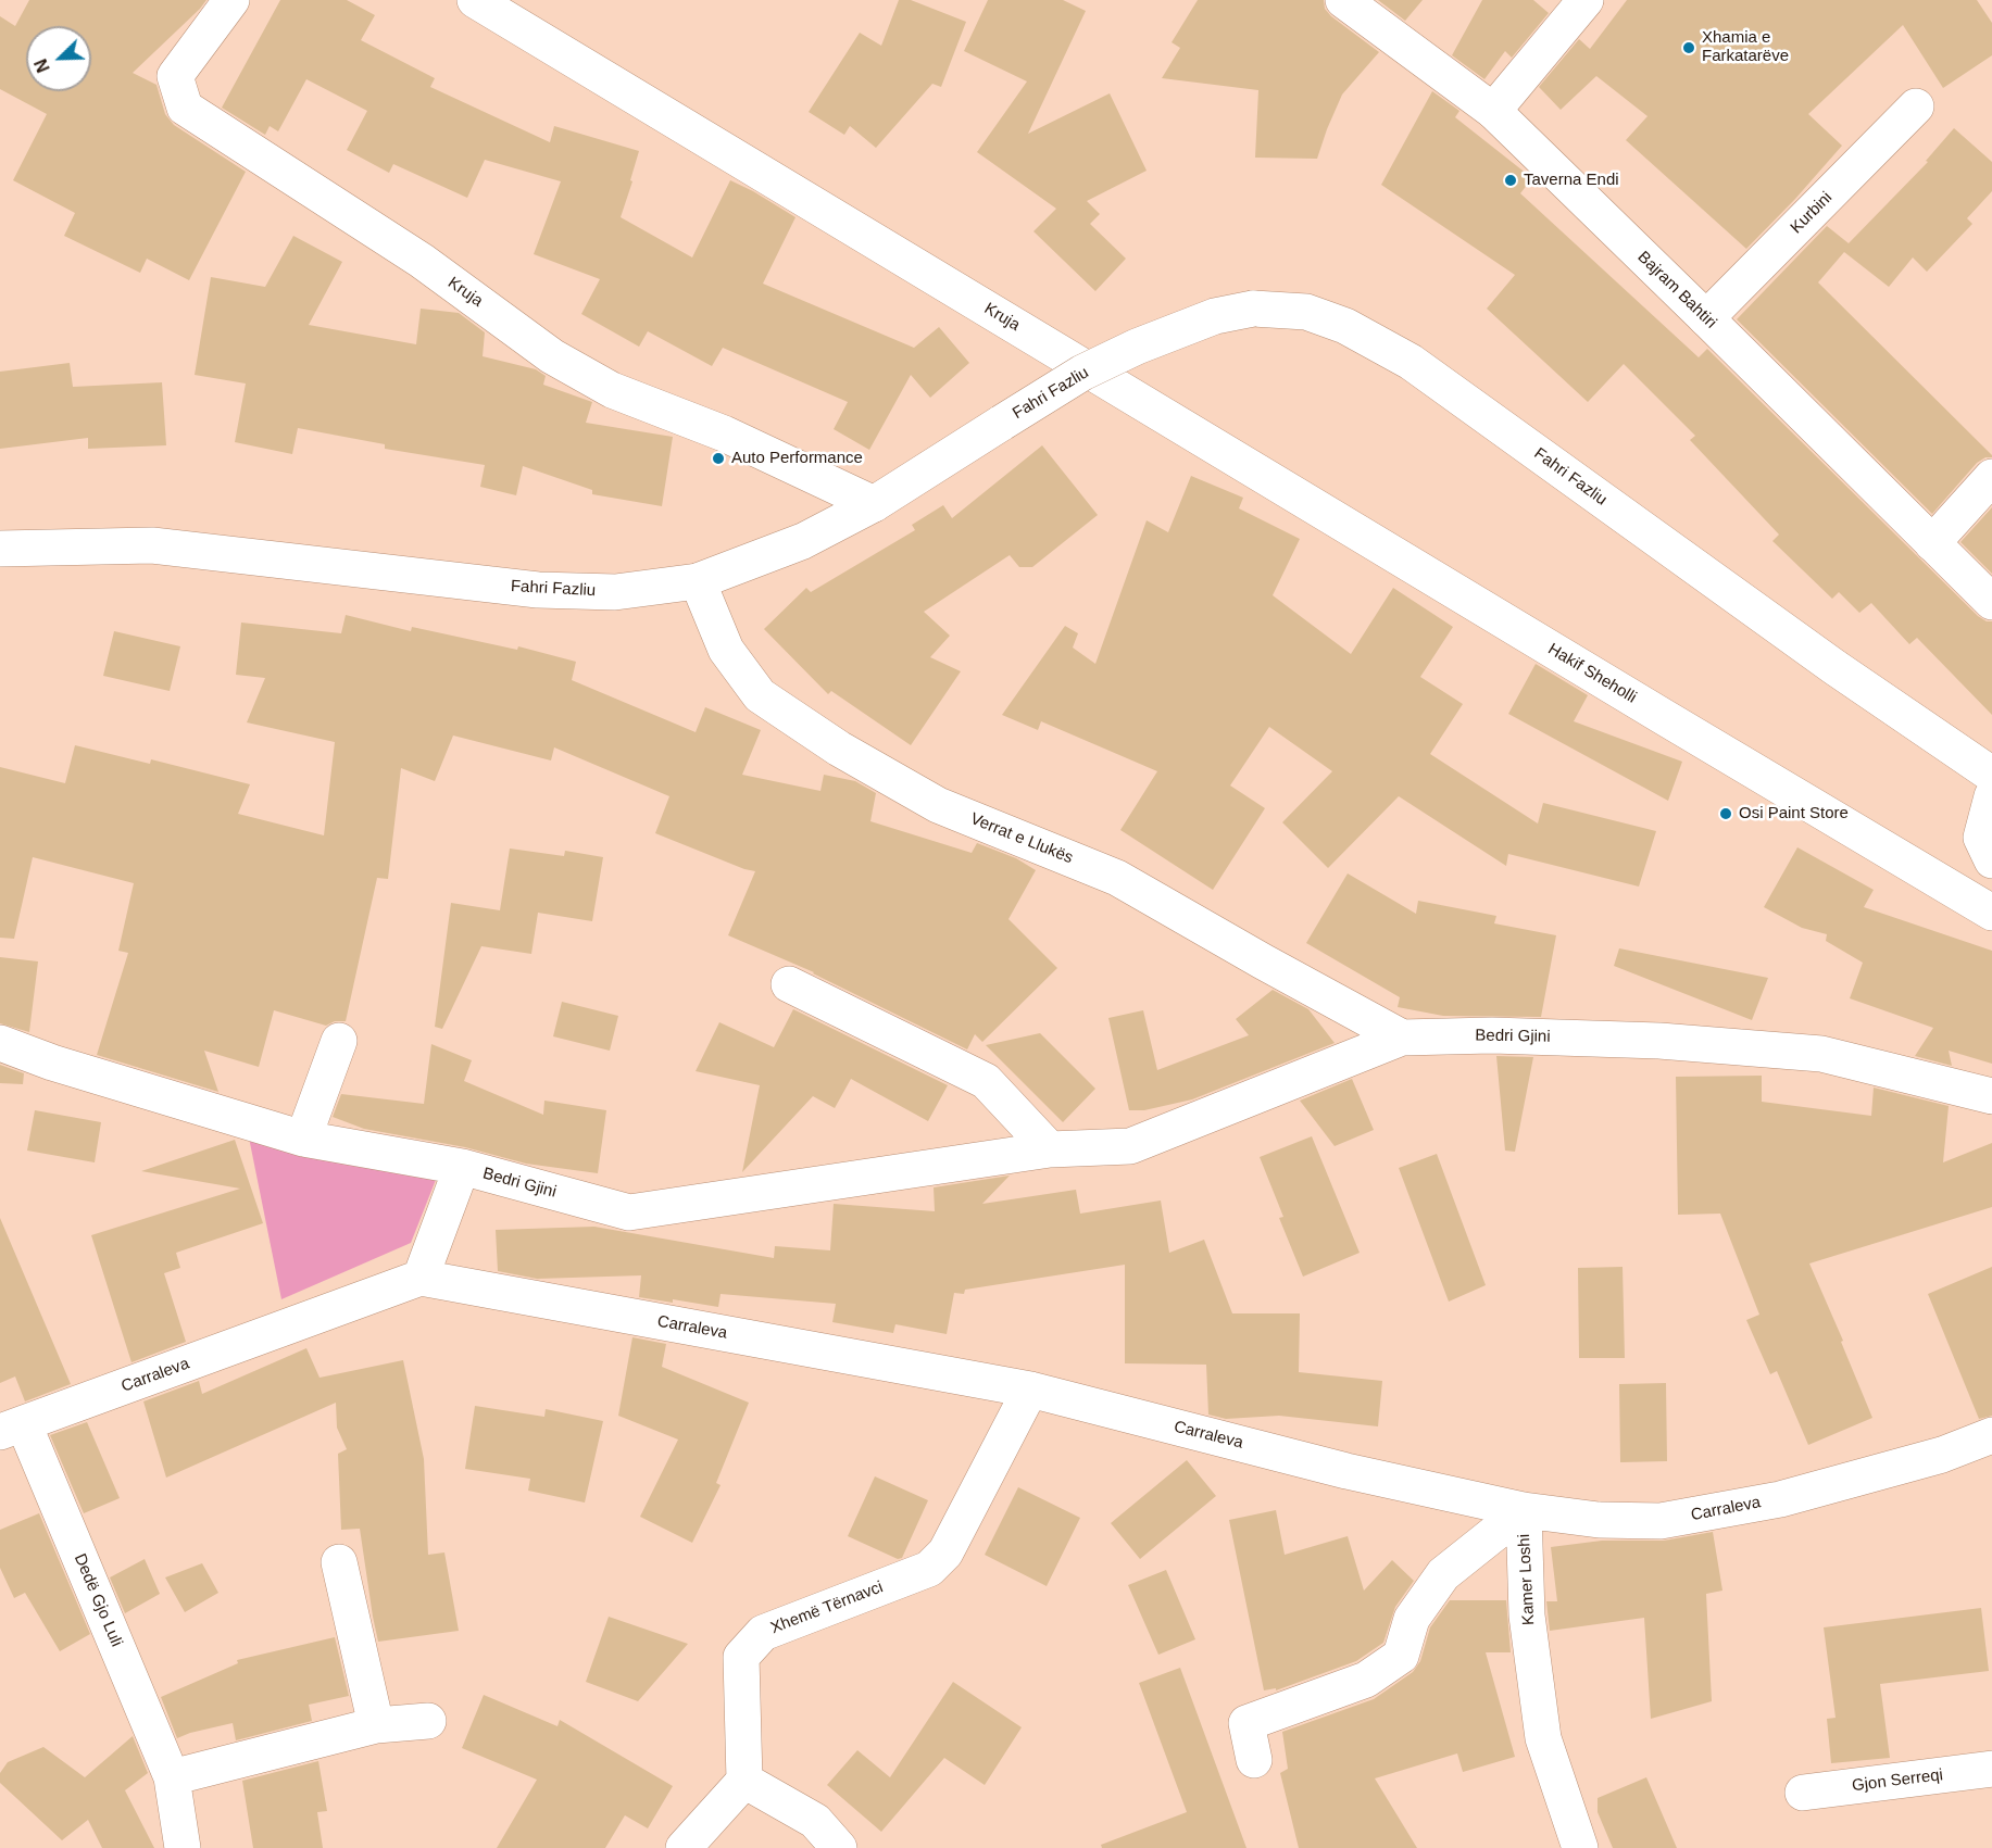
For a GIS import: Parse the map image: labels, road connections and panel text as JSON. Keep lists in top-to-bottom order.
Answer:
{
  "streets": {
    "street": [
      "Kurbini",
      "Bajram Bahtiri",
      "Kruja",
      "Fahri Fazliu",
      "Hakif Sheholli",
      "Verrat e Llukës",
      "Bedri Gjini",
      "Carraleva",
      "Kamer Loshi",
      "Dedë Gjo Luli",
      "Xhemë Tërnavci",
      "Gjon Serreqi"
    ]
  },
  "crossings": [
    ["Kurbini", "Bajram Bahtiri"],
    ["Kruja", "Fahri Fazliu"],
    ["Kruja", "Hakif Sheholli"],
    ["Fahri Fazliu", "Verrat e Llukës"],
    ["Verrat e Llukës", "Bedri Gjini"],
    ["Carraleva", "Kamer Loshi"],
    ["Carraleva", "Dedë Gjo Luli"],
    ["Carraleva", "Xhemë Tërnavci"]
  ],
  "places": [
    "Xhamia e Farkatarëve",
    "Taverna Endi",
    "Auto Performance",
    "Osi Paint Store"
  ],
  "north": "bottom left"
}
